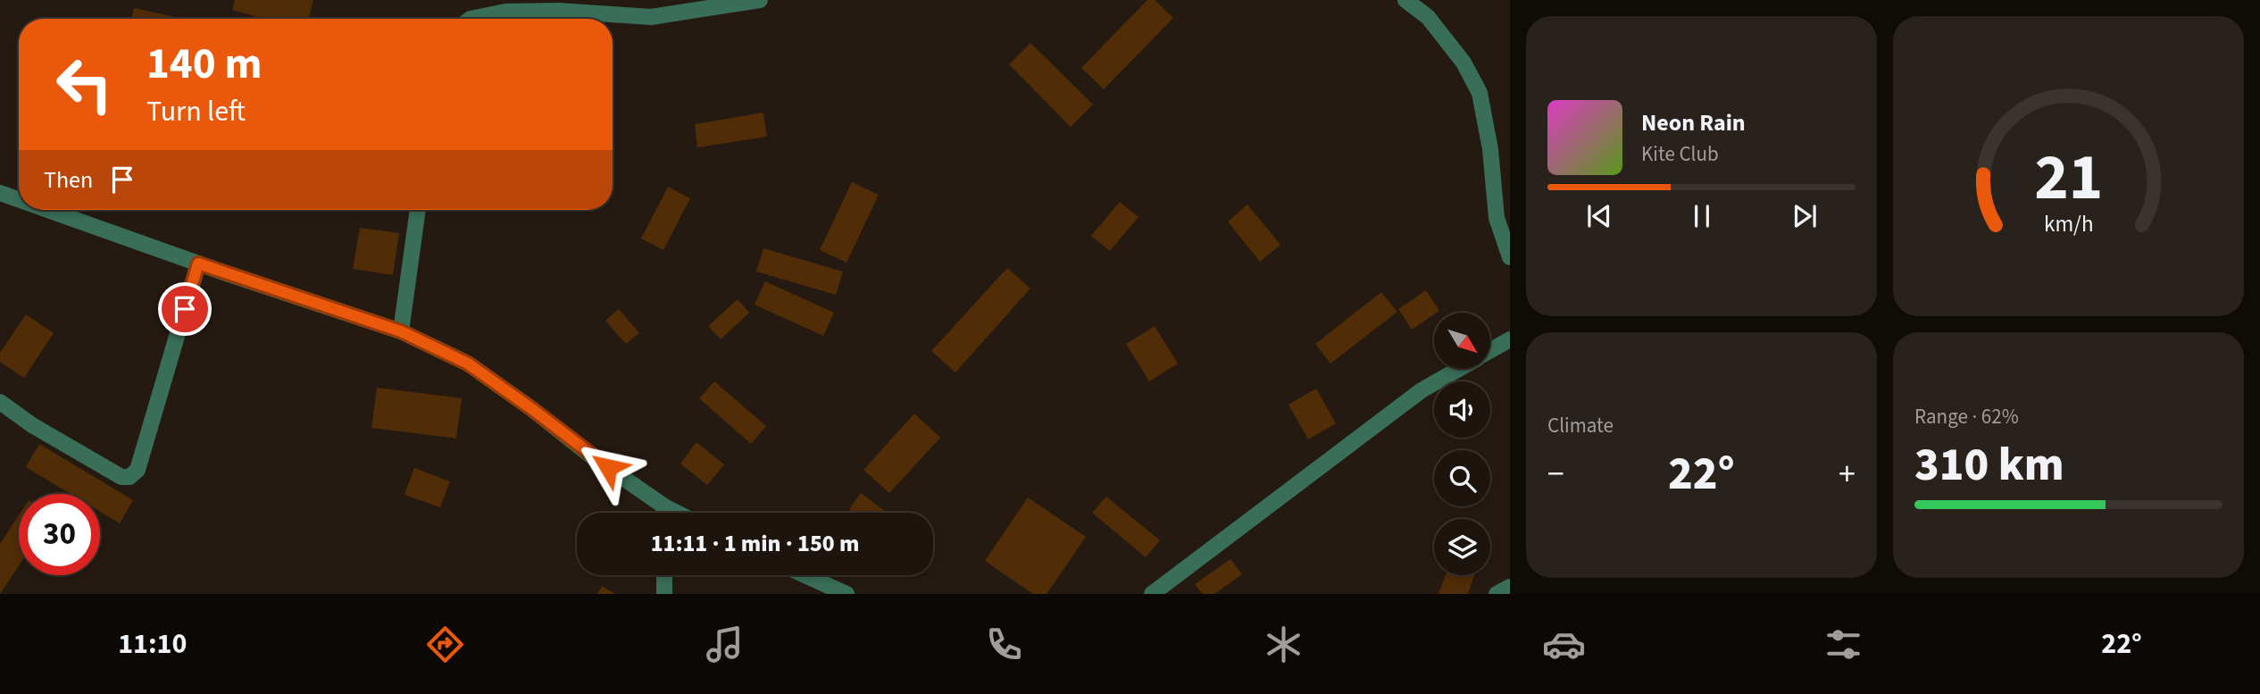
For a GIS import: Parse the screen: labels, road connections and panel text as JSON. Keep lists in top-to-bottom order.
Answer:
{
  "north": "bottom right",
  "page": {
    "turn": ["140 m", "Turn left"],
    "song": ["Neon Rain", "Kite Club"],
    "then": "Then",
    "tile": [
      "Climate",
      ["Range · 62%", "310 km"]
    ],
    "heat": ["−", "22°", "+"],
    "limit": "30",
    "trip": "11:11 · 1 min · 150 m",
    "tabs": ["11:10", "22°"],
    "gauge": ["21", "km/h"]
  }
}
